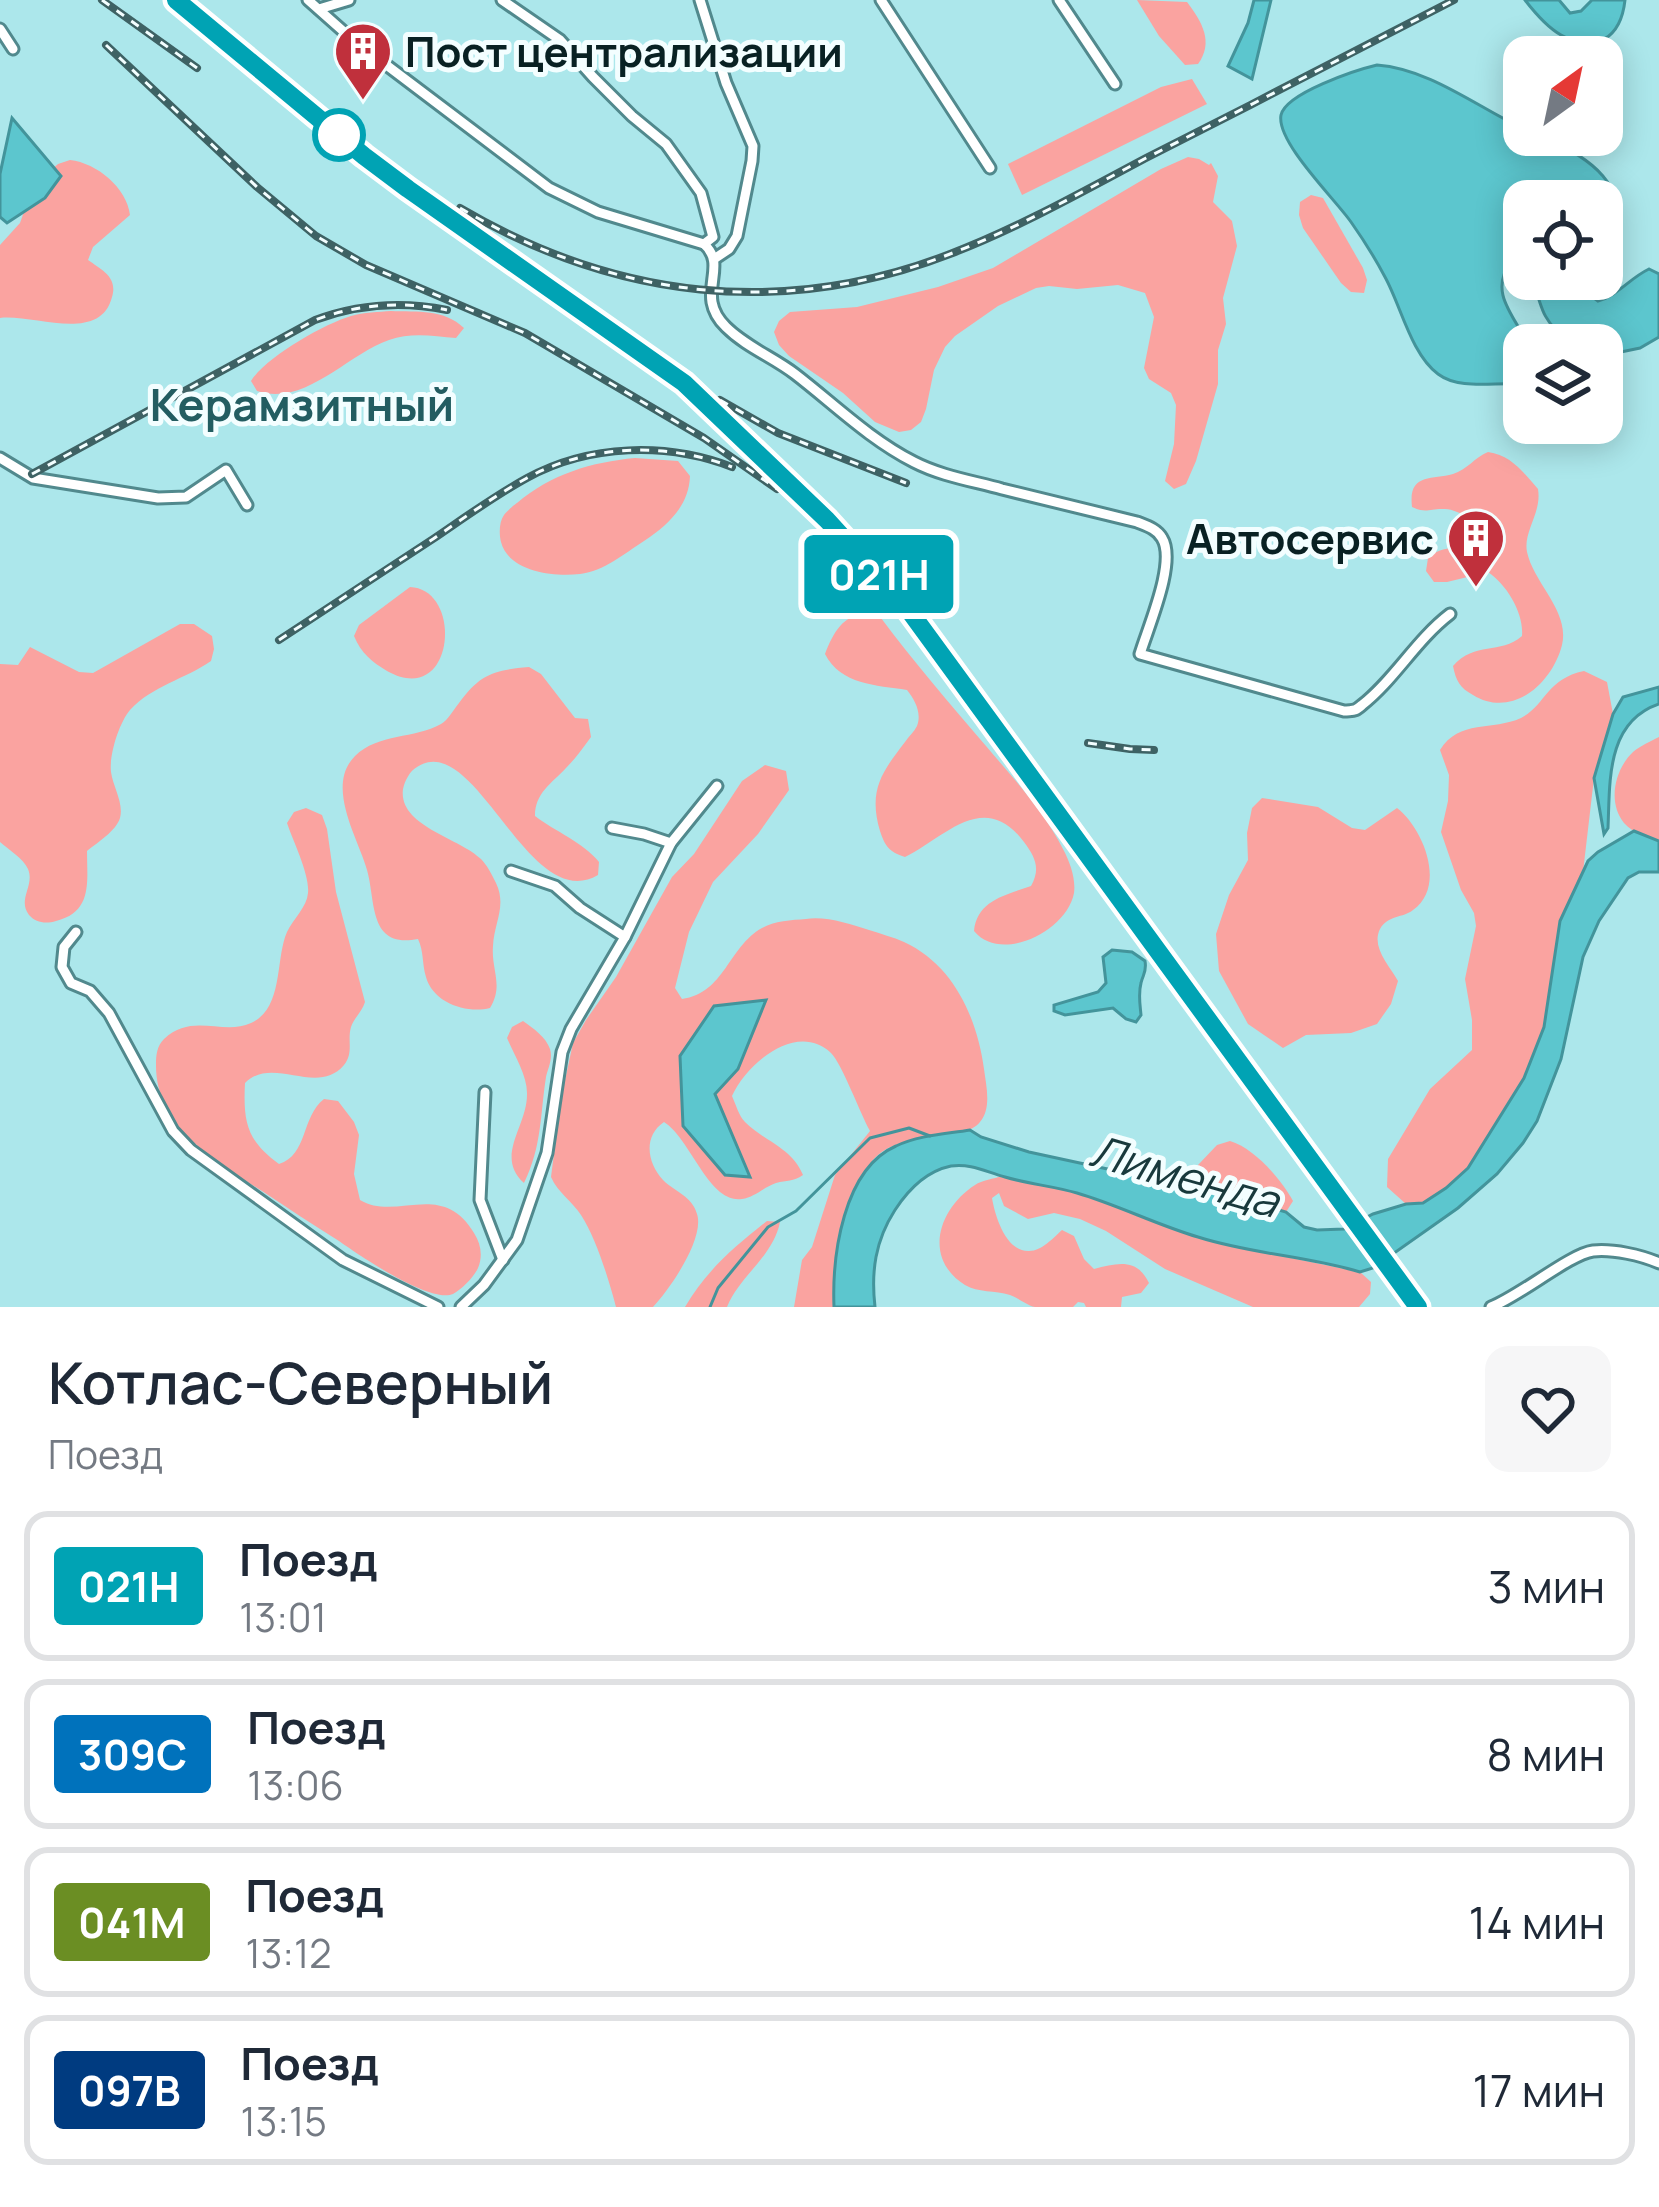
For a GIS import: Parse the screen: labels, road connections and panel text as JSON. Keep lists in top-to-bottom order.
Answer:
{
  "districts": ["Керамзитный"],
  "water": ["Лименда"],
  "places": {
    "building": ["Пост централизации", "Автосервис"]
  },
  "north": "top right",
  "page": {
    "on_map": "021Н",
    "heading": ["Котлас-Северный", "Поезд"],
    "list": [
      {
        "mark": "021Н",
        "name": "Поезд",
        "note": "13:01",
        "value": "3 мин"
      },
      {
        "mark": "309С",
        "name": "Поезд",
        "note": "13:06",
        "value": "8 мин"
      },
      {
        "mark": "041М",
        "name": "Поезд",
        "note": "13:12",
        "value": "14 мин"
      },
      {
        "mark": "097В",
        "name": "Поезд",
        "note": "13:15",
        "value": "17 мин"
      }
    ]
  }
}
